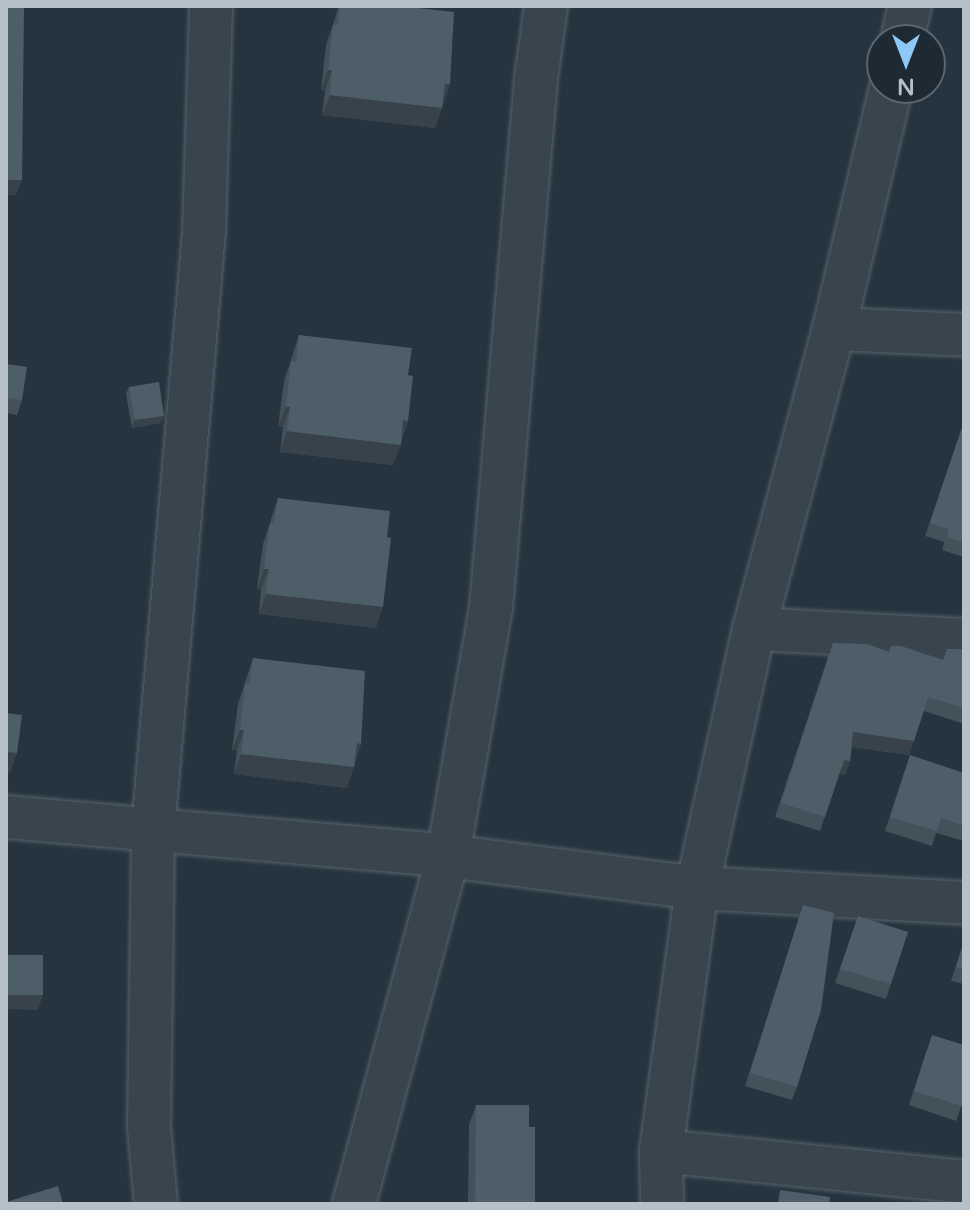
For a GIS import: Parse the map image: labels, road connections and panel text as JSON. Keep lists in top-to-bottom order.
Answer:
{
  "north": "bottom"
}
